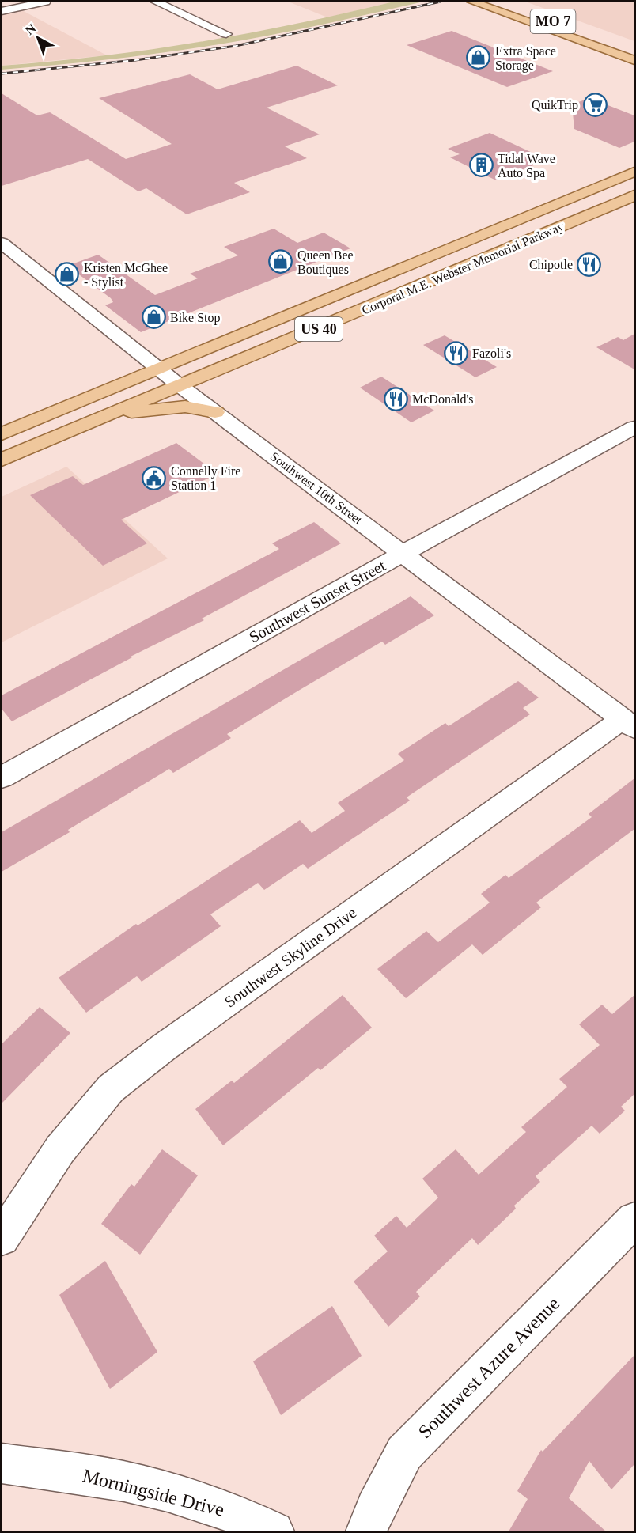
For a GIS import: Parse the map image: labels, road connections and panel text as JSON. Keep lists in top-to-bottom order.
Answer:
{
  "streets": {
    "main road": ["MO 7", "Corporal M.E. Webster Memorial Parkway", "US 40"],
    "street": [
      "Southwest 10th Street",
      "Southwest Sunset Street",
      "Southwest Skyline Drive",
      "Southwest Azure Avenue",
      "Morningside Drive"
    ]
  },
  "crossings": [
    ["Corporal M.E. Webster Memorial Parkway", "Southwest 10th Street"],
    ["Southwest 10th Street", "Southwest Sunset Street"],
    ["Southwest 10th Street", "Southwest Skyline Drive"]
  ],
  "places": {
    "shop": [
      "Extra Space Storage",
      "Queen Bee Boutiques",
      "Kristen McGhee - Stylist",
      "Bike Stop"
    ],
    "supermarket": ["QuikTrip"],
    "building": ["Tidal Wave Auto Spa"],
    "restaurant": ["Chipotle", "Fazoli's", "McDonald's"],
    "public building": ["Connelly Fire Station 1"]
  },
  "north": "top left"
}
